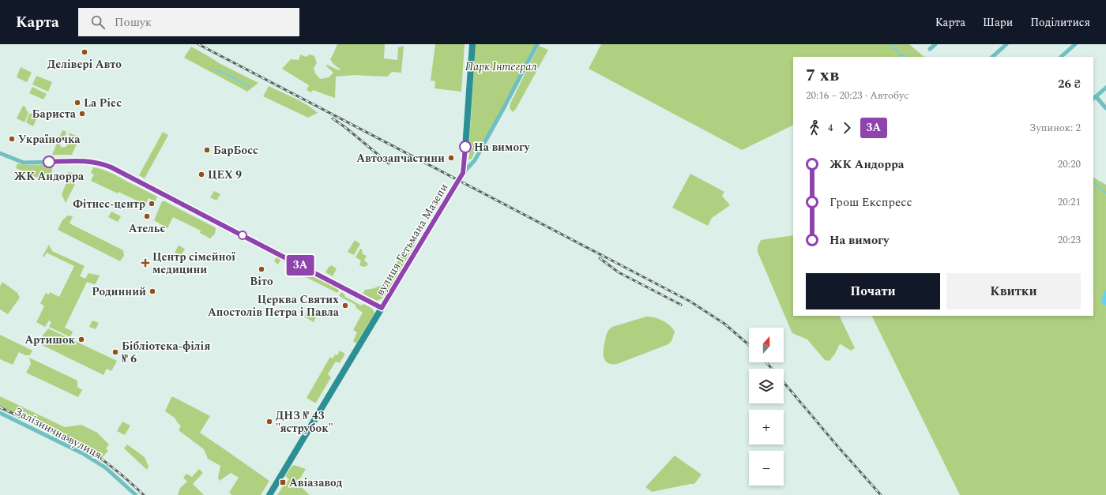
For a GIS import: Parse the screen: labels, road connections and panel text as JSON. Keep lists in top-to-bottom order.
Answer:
{
  "streets": {
    "main road": ["вулиця Гетьмана Мазепи"],
    "street": ["Залізнична вулиця"]
  },
  "parks": ["Парк Інтеграл"],
  "places": {
    "other": [
      "Делівері Авто",
      "La Piec",
      "Бариста",
      "Україночка",
      "На вимогу",
      "БарБосс",
      "Автозапчастини",
      "ЖК Андорра",
      "ЦЕХ 9",
      "Фітнес-центр",
      "Ательє",
      "Віто",
      "Родинний",
      "Церква Святих Апостолів Петра і Павла",
      "Артишок",
      "Бібліотека-філія № 6",
      "ДНЗ № 43 \"яструбок\""
    ],
    "health": ["Центр сімейної медицини"],
    "transit": ["Авіазавод"]
  },
  "lines": ["bus line 3А"],
  "north": "top",
  "page": {
    "header": "Карта",
    "search": "Пошук",
    "nav": ["Карта", "Шари", "Поділитися"],
    "on_map": "3А",
    "heading": ["7 хв", "20:16 – 20:23 · Автобус", "26 ₴"],
    "legs": ["4", "3А", "Зупинок: 2"],
    "list": [
      {
        "name": "ЖК Андорра",
        "value": "20:20"
      },
      {
        "name": "Грош Експресс",
        "value": "20:21"
      },
      {
        "name": "На вимогу",
        "value": "20:23"
      }
    ],
    "buttons": ["Почати", "Квитки"],
    "map_buttons": ["+", "−"]
  }
}
